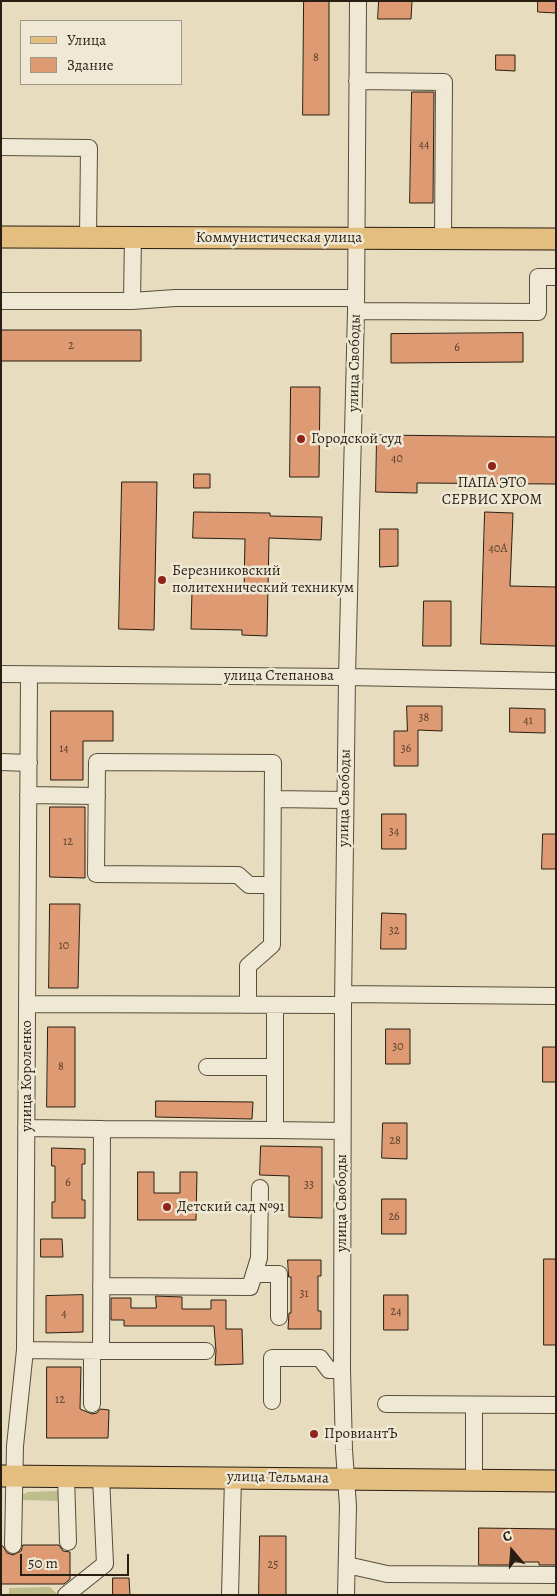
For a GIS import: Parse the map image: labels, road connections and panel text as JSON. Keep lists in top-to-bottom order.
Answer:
{
  "streets": {
    "main road": ["Коммунистическая улица", "улица Тельмана"],
    "street": ["улица Свободы", "улица Степанова", "улица Короленко"]
  },
  "crossings": [
    ["Коммунистическая улица", "улица Свободы"],
    ["улица Свободы", "улица Степанова"],
    ["улица Свободы", "улица Тельмана"],
    ["улица Степанова", "улица Короленко"],
    ["улица Короленко", "улица Тельмана"]
  ],
  "places": [
    "Городской суд",
    "ПАПА ЭТО СЕРВИС ХРОМ",
    "Березниковский политехнический техникум",
    "Детский сад №91",
    "ПровиантЪ"
  ],
  "house_numbers": [
    "8",
    "44",
    "2",
    "6",
    "40",
    "40А",
    "38",
    "41",
    "14",
    "36",
    "34",
    "12",
    "32",
    "10",
    "30",
    "8",
    "28",
    "6",
    "33",
    "26",
    "31",
    "24",
    "4",
    "12",
    "25"
  ],
  "legend": ["Улица", "Здание"],
  "scale_bar": "50 m",
  "north": "top"
}
